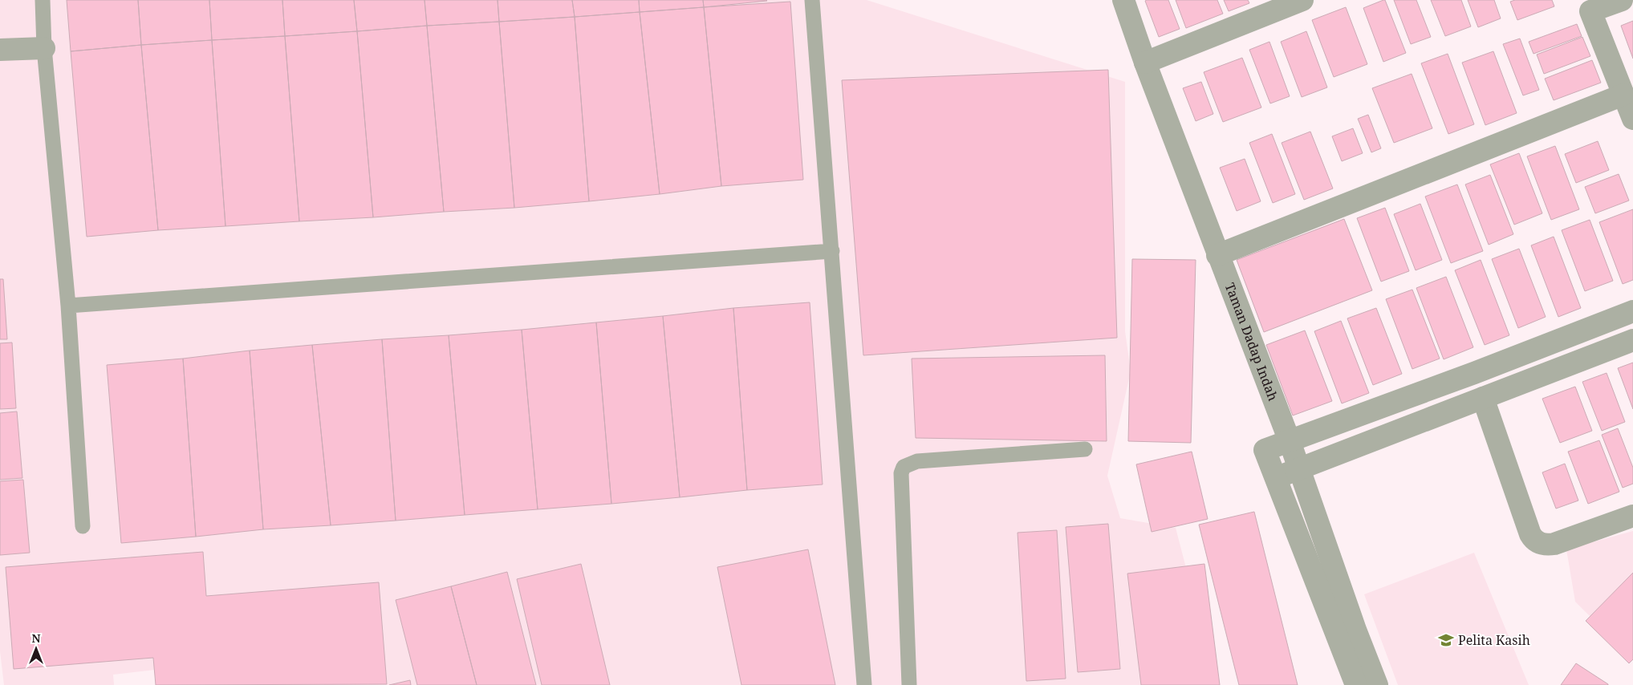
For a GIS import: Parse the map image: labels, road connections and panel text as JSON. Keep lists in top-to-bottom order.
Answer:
{
  "streets": {
    "street": ["Taman Dadap Indah"]
  },
  "places": {
    "school or university": ["Pelita Kasih"]
  },
  "north": "top"
}
